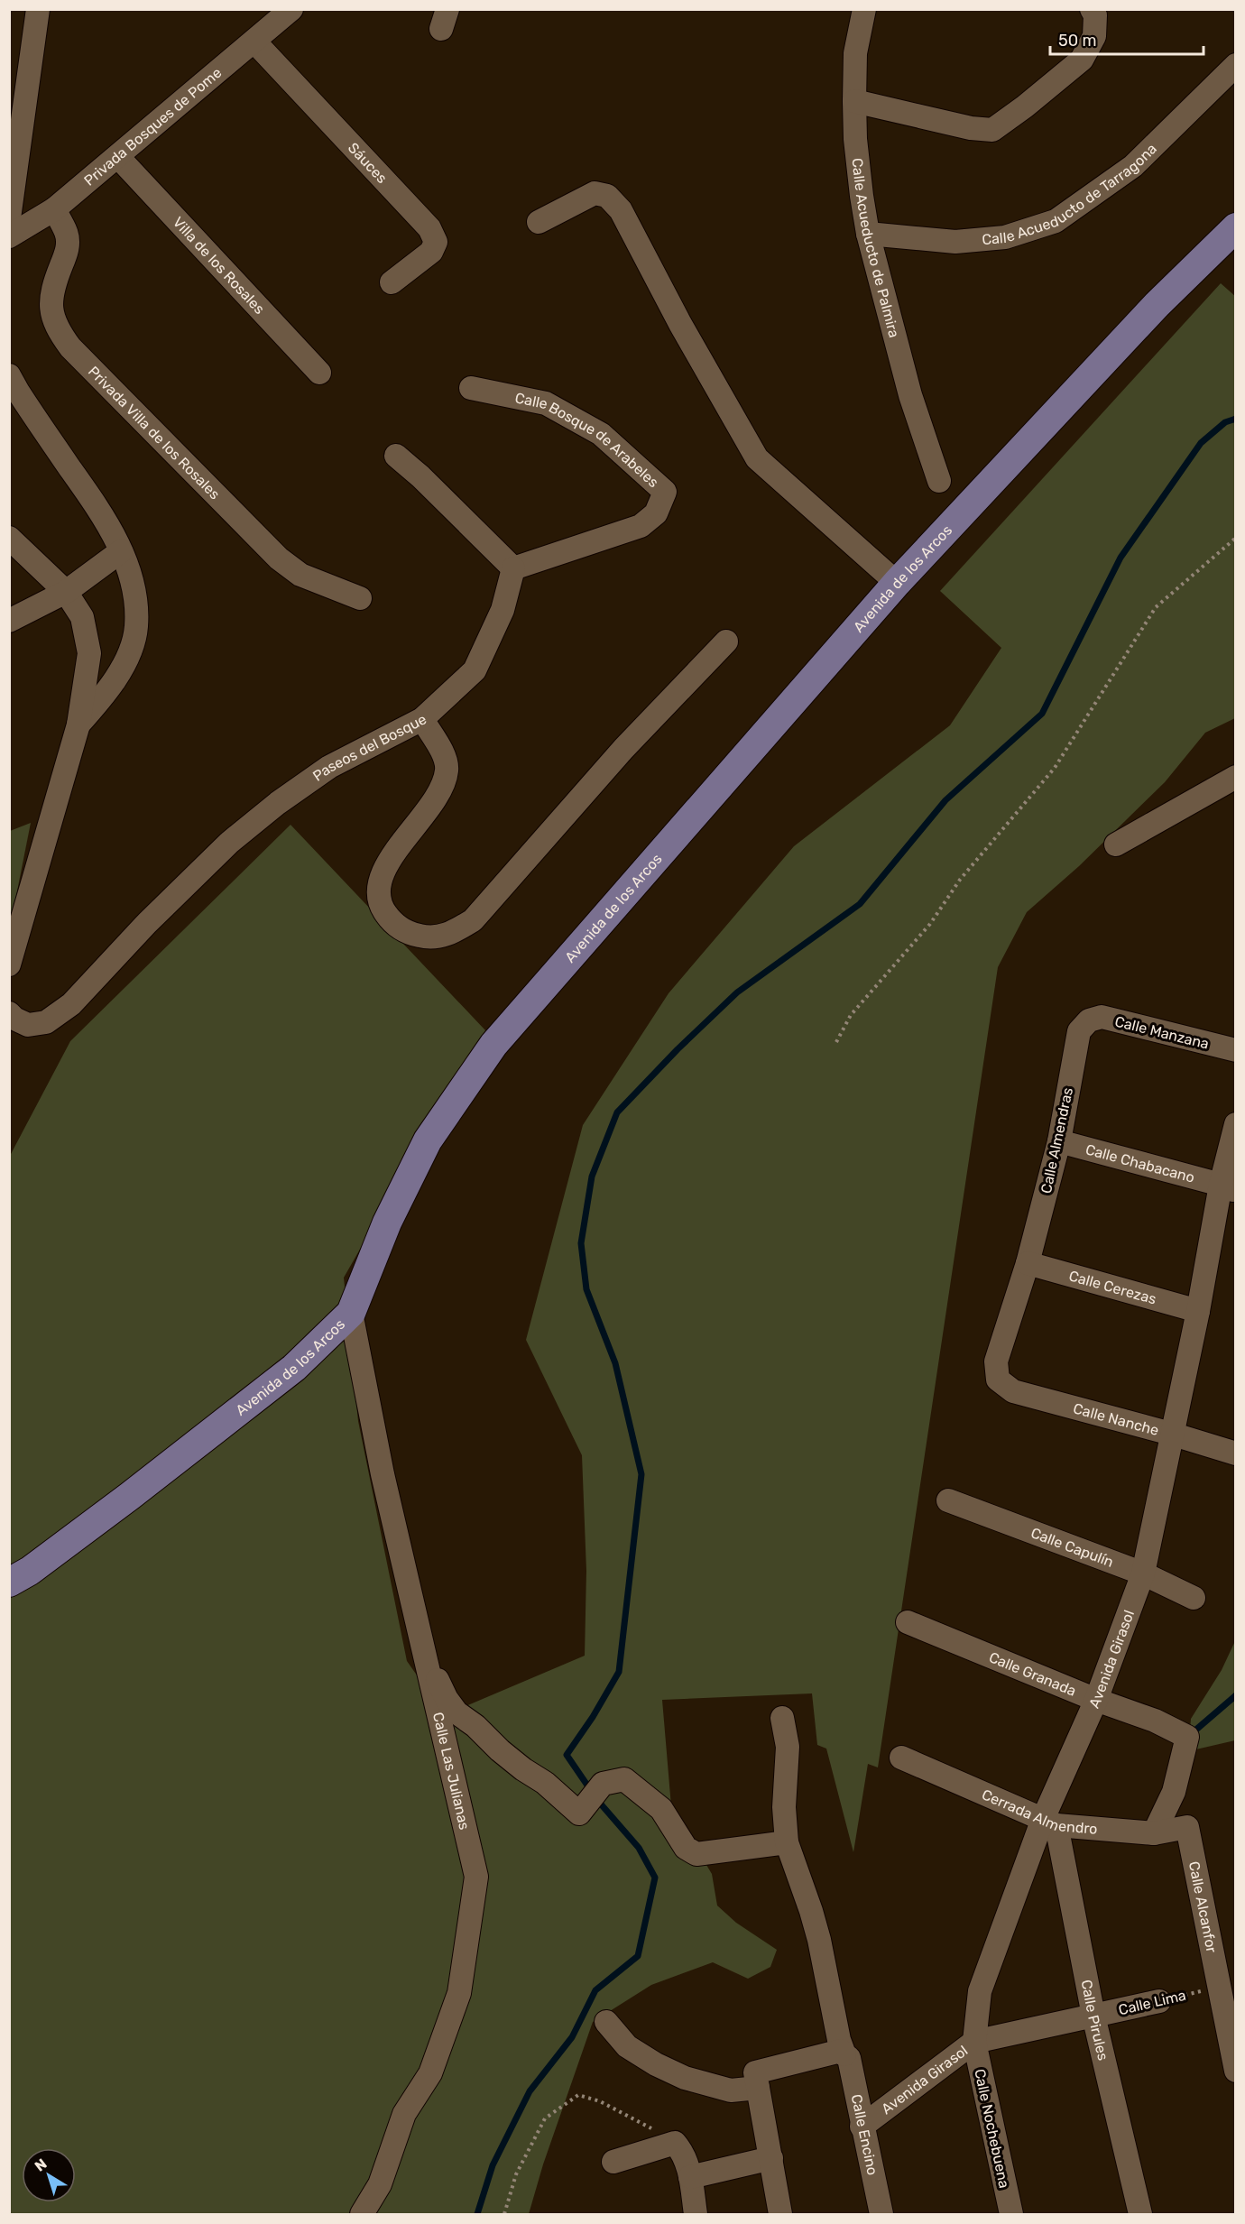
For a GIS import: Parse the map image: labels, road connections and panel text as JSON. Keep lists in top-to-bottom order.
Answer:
{
  "streets": {
    "main road": ["Avenida de los Arcos"],
    "street": [
      "Privada Bosques de Pome",
      "Sáuces",
      "Calle Acueducto de Tarragona",
      "Calle Acueducto de Palmira",
      "Villa de los Rosales",
      "Privada Villa de los Rosales",
      "Calle Bosque de Arabeles",
      "Paseos del Bosque",
      "Calle Manzana",
      "Calle Almendras",
      "Calle Chabacano",
      "Calle Cerezas",
      "Calle Nanche",
      "Calle Capulín",
      "Avenida Girasol",
      "Calle Granada",
      "Calle Las Julianas",
      "Cerrada Almendro",
      "Calle Alcanfor",
      "Calle Lima",
      "Calle Pirules",
      "Calle Nochebuena",
      "Calle Encino"
    ]
  },
  "crossings": [
    ["Privada Bosques de Pome", "Sáuces"],
    ["Privada Bosques de Pome", "Villa de los Rosales"],
    ["Privada Bosques de Pome", "Privada Villa de los Rosales"],
    ["Calle Acueducto de Tarragona", "Calle Acueducto de Palmira"],
    ["Avenida de los Arcos", "Calle Las Julianas"],
    ["Calle Manzana", "Calle Almendras"],
    ["Calle Almendras", "Calle Chabacano"],
    ["Calle Almendras", "Calle Cerezas"],
    ["Calle Almendras", "Calle Nanche"],
    ["Calle Chabacano", "Avenida Girasol"],
    ["Calle Cerezas", "Avenida Girasol"],
    ["Calle Nanche", "Avenida Girasol"],
    ["Calle Capulín", "Avenida Girasol"],
    ["Avenida Girasol", "Calle Granada"],
    ["Avenida Girasol", "Cerrada Almendro"],
    ["Avenida Girasol", "Calle Lima"],
    ["Avenida Girasol", "Calle Pirules"],
    ["Avenida Girasol", "Calle Nochebuena"],
    ["Avenida Girasol", "Calle Encino"],
    ["Calle Granada", "Cerrada Almendro"],
    ["Cerrada Almendro", "Calle Alcanfor"],
    ["Cerrada Almendro", "Calle Pirules"],
    ["Calle Alcanfor", "Calle Lima"],
    ["Calle Lima", "Calle Pirules"],
    ["Calle Lima", "Calle Nochebuena"]
  ],
  "scale_bar": "50 m",
  "north": "top left"
}
